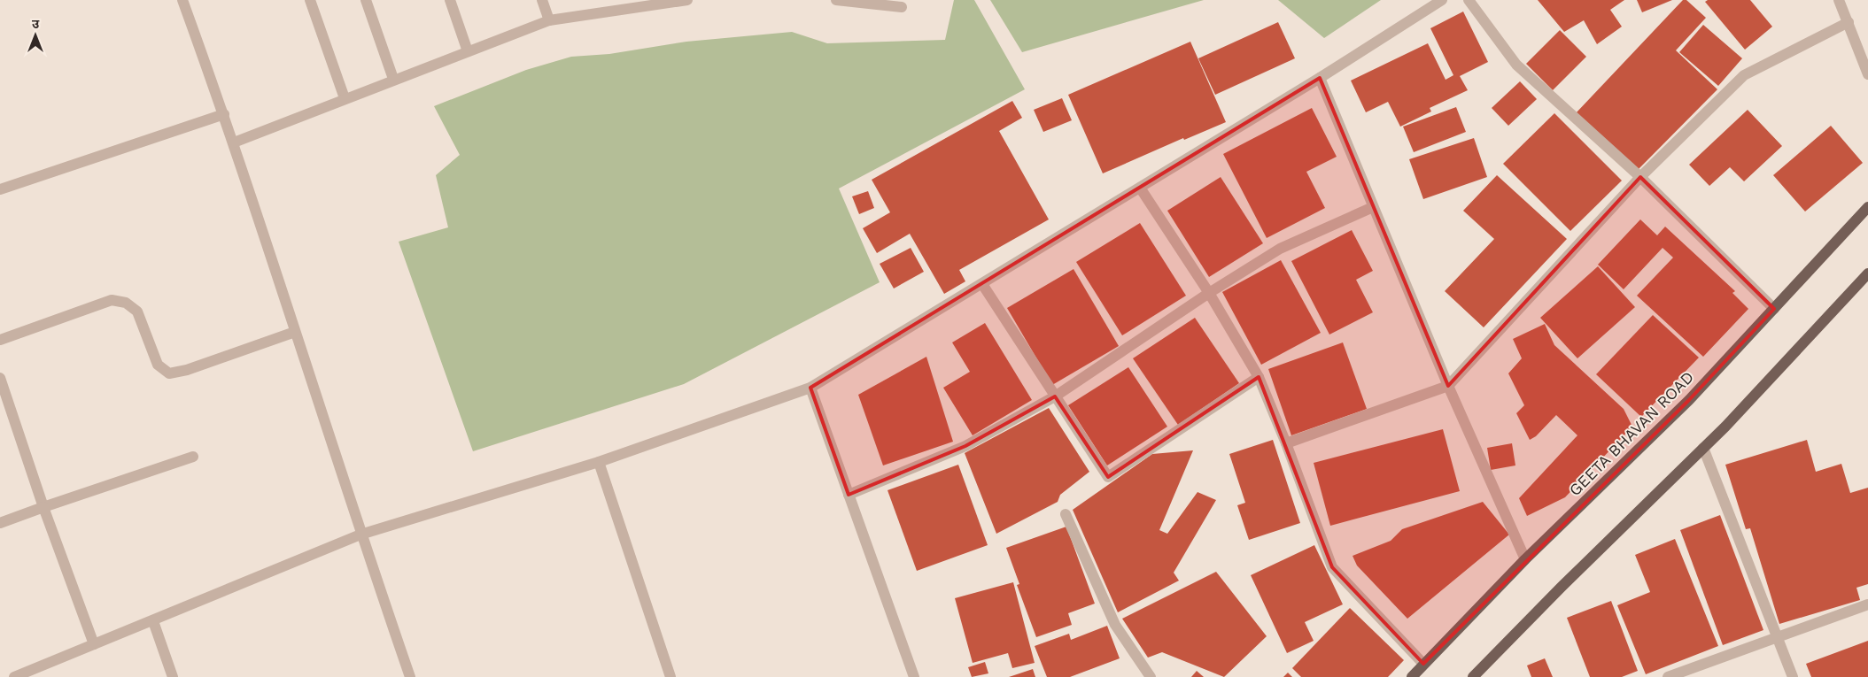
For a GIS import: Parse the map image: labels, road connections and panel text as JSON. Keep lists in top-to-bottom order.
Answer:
{
  "streets": {
    "main road": ["GEETA BHAVAN ROAD"]
  },
  "north": "top"
}
